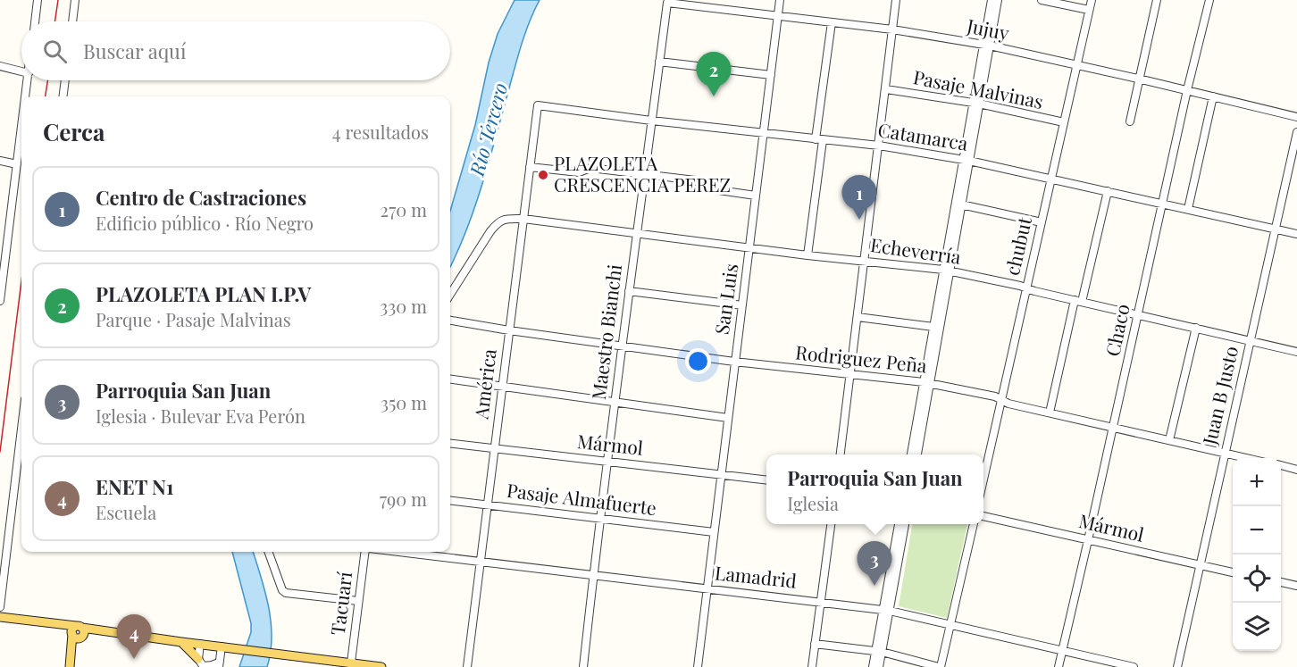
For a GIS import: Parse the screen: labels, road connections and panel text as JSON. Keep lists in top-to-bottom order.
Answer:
{
  "streets": {
    "street": [
      "Jujuy",
      "Pasaje Malvinas",
      "Catamarca",
      "chubut",
      "Echeverría",
      "San Luis",
      "Chaco",
      "Maestro Bianchi",
      "Rodriguez Peña",
      "América",
      "Juan B Justo",
      "Mármol",
      "Pasaje Almafuerte",
      "Lamadrid",
      "Tacuarí"
    ]
  },
  "crossings": [
    ["Jujuy", "chubut"],
    ["Jujuy", "San Luis"],
    ["Jujuy", "Chaco"],
    ["Jujuy", "Maestro Bianchi"],
    ["Pasaje Malvinas", "chubut"],
    ["Catamarca", "chubut"],
    ["Catamarca", "San Luis"],
    ["Catamarca", "Chaco"],
    ["Catamarca", "Maestro Bianchi"],
    ["Catamarca", "América"],
    ["Catamarca", "Juan B Justo"],
    ["chubut", "Echeverría"],
    ["chubut", "Rodriguez Peña"],
    ["Echeverría", "San Luis"],
    ["Echeverría", "Chaco"],
    ["Echeverría", "Maestro Bianchi"],
    ["Echeverría", "América"],
    ["Echeverría", "Juan B Justo"],
    ["San Luis", "Rodriguez Peña"],
    ["San Luis", "Mármol"],
    ["San Luis", "Pasaje Almafuerte"],
    ["San Luis", "Lamadrid"],
    ["Chaco", "Rodriguez Peña"],
    ["Chaco", "Mármol"],
    ["Chaco", "Lamadrid"],
    ["Maestro Bianchi", "Rodriguez Peña"],
    ["Maestro Bianchi", "Mármol"],
    ["Maestro Bianchi", "Pasaje Almafuerte"],
    ["Maestro Bianchi", "Lamadrid"],
    ["Rodriguez Peña", "América"],
    ["Rodriguez Peña", "Juan B Justo"],
    ["América", "Mármol"],
    ["América", "Pasaje Almafuerte"],
    ["América", "Lamadrid"],
    ["Juan B Justo", "Mármol"]
  ],
  "water": ["Río Tercero"],
  "places": ["PLAZOLETA CRESCENCIA PEREZ"],
  "page": {
    "search": "Buscar aquí",
    "pins": [
      "2",
      "1",
      "3",
      "4"
    ],
    "heading": ["Cerca", "4 resultados"],
    "list": [
      {
        "mark": "1",
        "name": "Centro de Castraciones",
        "note": "Edificio público · Río Negro",
        "value": "270 m"
      },
      {
        "mark": "2",
        "name": "PLAZOLETA PLAN I.P.V",
        "note": "Parque · Pasaje Malvinas",
        "value": "330 m"
      },
      {
        "mark": "3",
        "name": "Parroquia San Juan",
        "note": "Iglesia · Bulevar Eva Perón",
        "value": "350 m"
      },
      {
        "mark": "4",
        "name": "ENET N1",
        "note": "Escuela",
        "value": "790 m"
      }
    ],
    "popup": ["Parroquia San Juan", "Iglesia"],
    "map_buttons": ["+", "−"]
  }
}
